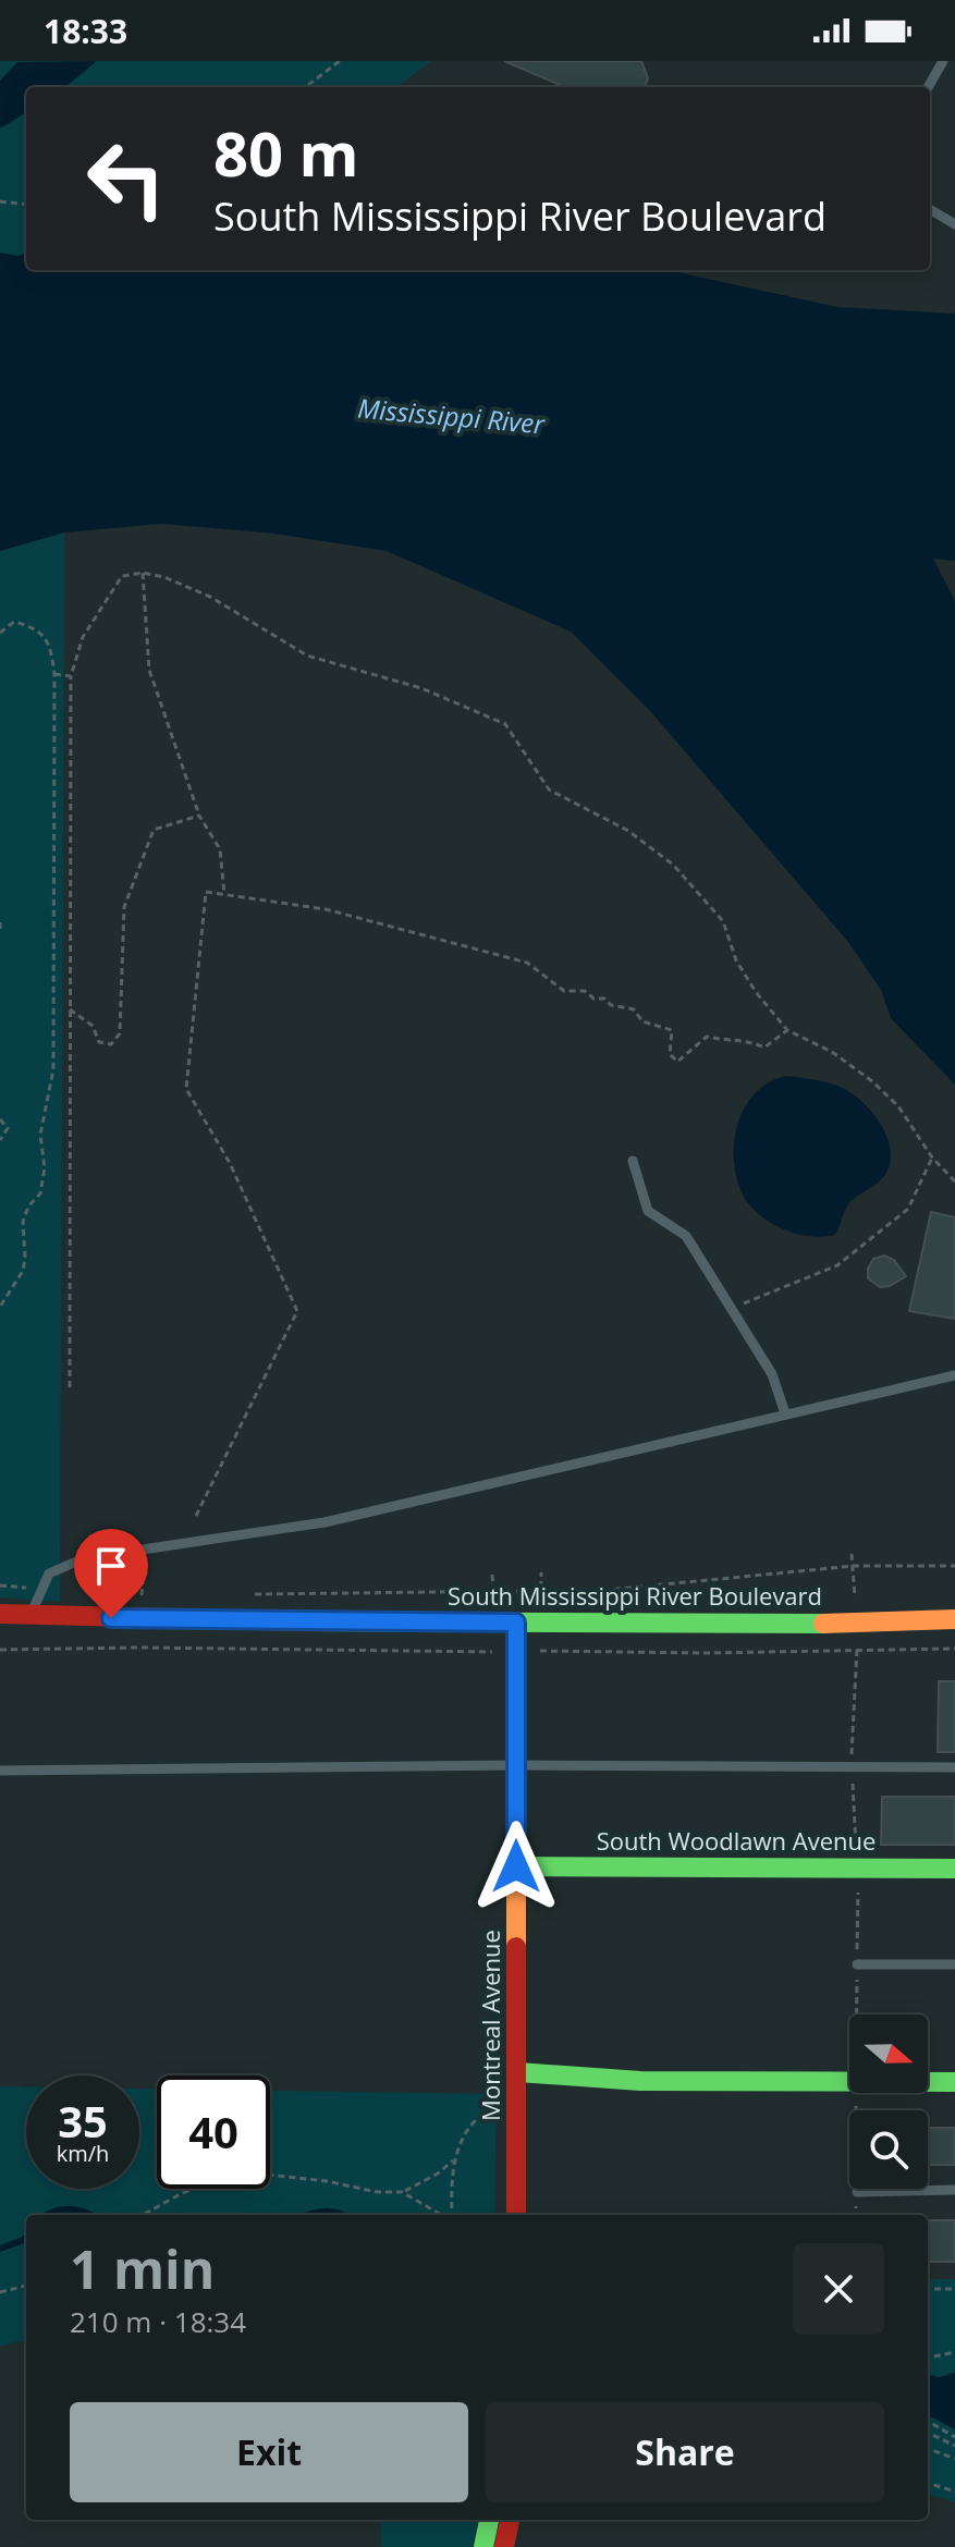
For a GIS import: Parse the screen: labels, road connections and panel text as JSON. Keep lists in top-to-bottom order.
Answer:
{
  "streets": {
    "street": ["South Mississippi River Boulevard", "South Woodlawn Avenue", "Montreal Avenue"]
  },
  "crossings": [
    ["South Mississippi River Boulevard", "Montreal Avenue"],
    ["South Woodlawn Avenue", "Montreal Avenue"]
  ],
  "water": ["Mississippi River"],
  "north": "right",
  "page": {
    "status": "18:33",
    "turn": ["80 m", "South Mississippi River Boulevard"],
    "speed": "35 km/h",
    "limit": "40",
    "heading": ["1 min", "210 m · 18:34"],
    "buttons": ["Exit", "Share"]
  }
}
